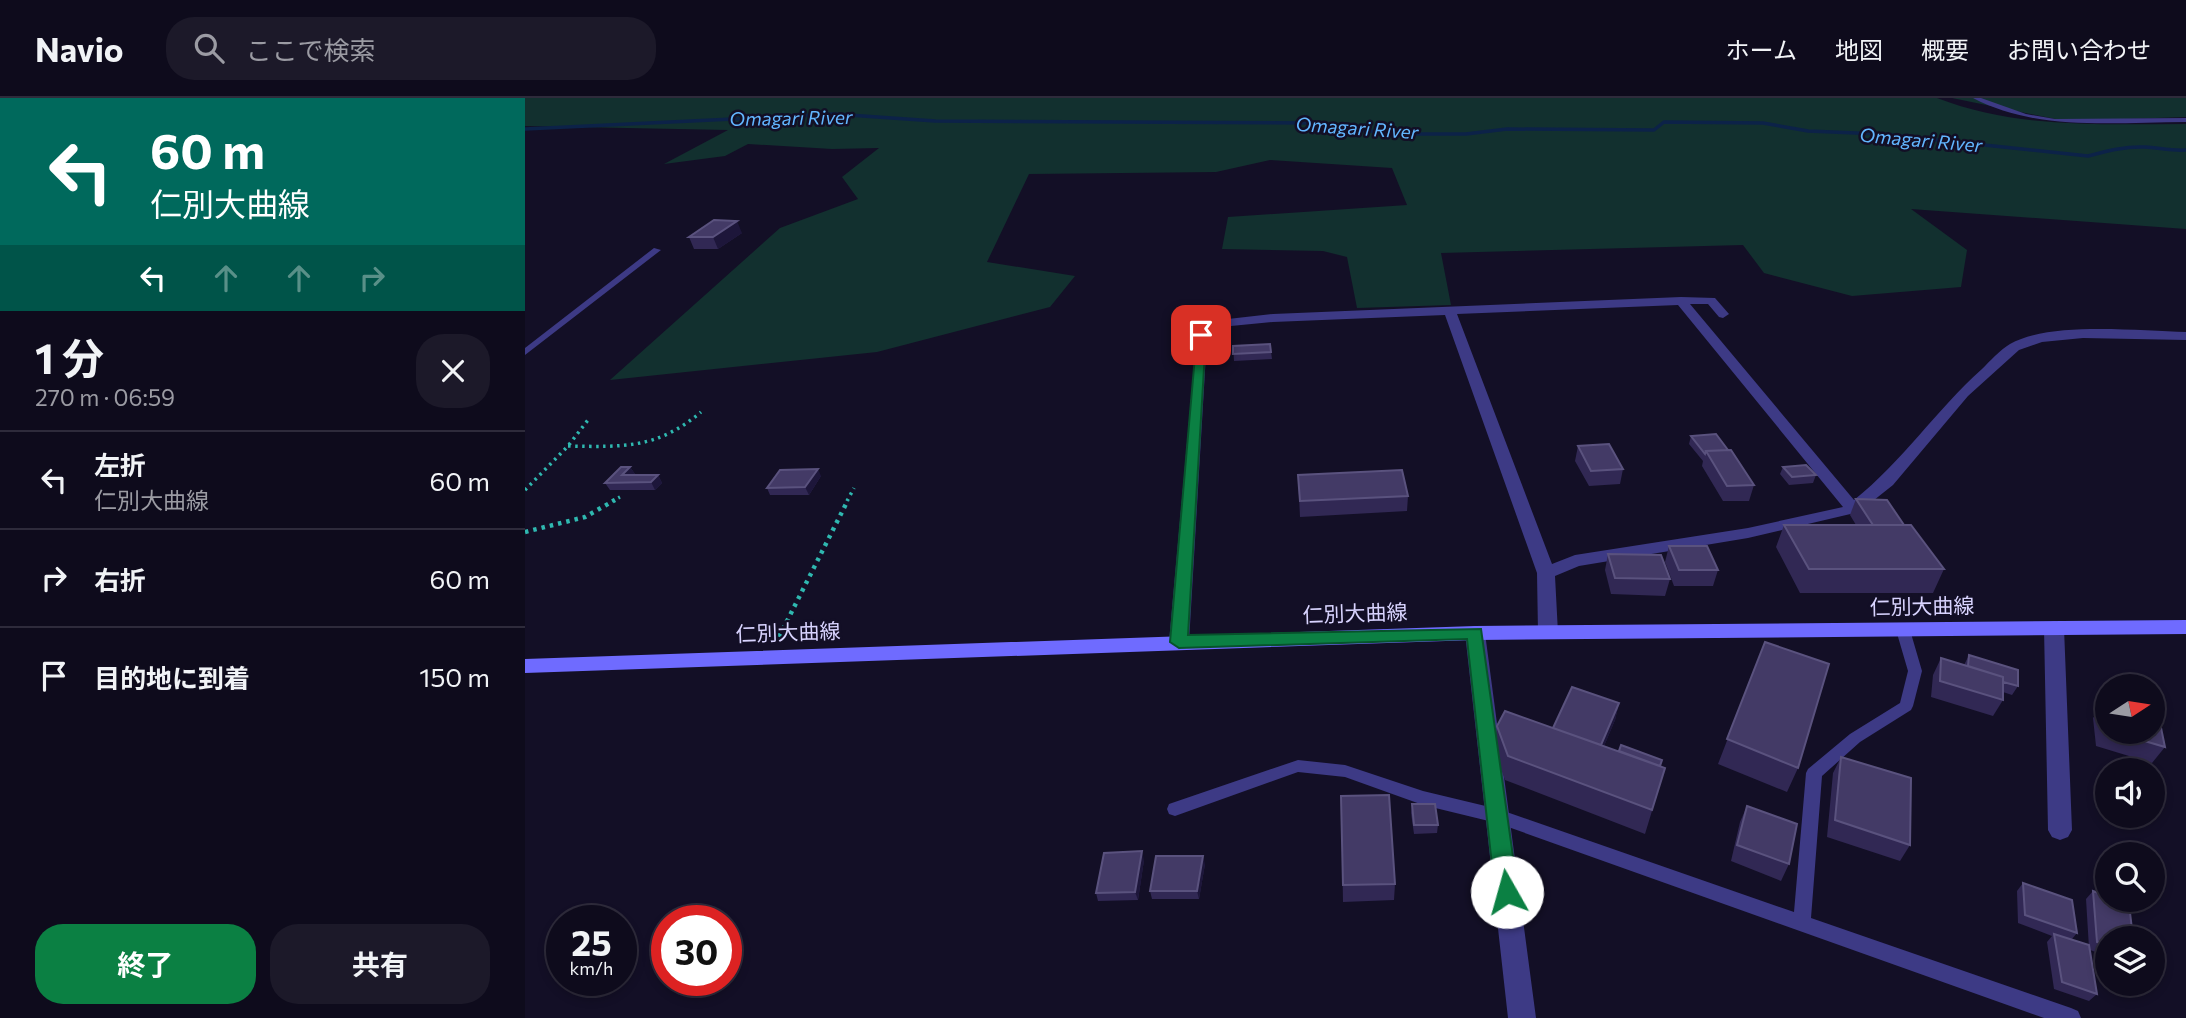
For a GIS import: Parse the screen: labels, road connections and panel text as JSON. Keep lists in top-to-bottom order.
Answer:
{
  "streets": {
    "main road": ["仁別大曲線"]
  },
  "water": ["Omagari River"],
  "north": "right",
  "page": {
    "header": "Navio",
    "search": "ここで検索",
    "nav": [
      "ホーム",
      "地図",
      "概要",
      "お問い合わせ"
    ],
    "turn": ["60 m", "仁別大曲線"],
    "heading": ["1 分", "270 m · 06:59"],
    "list": [
      {
        "name": "左折",
        "note": "仁別大曲線",
        "value": "60 m"
      },
      {
        "name": "右折",
        "value": "60 m"
      },
      {
        "name": "目的地に到着",
        "value": "150 m"
      }
    ],
    "speed": "25 km/h",
    "limit": "30",
    "buttons": ["終了", "共有"]
  }
}
